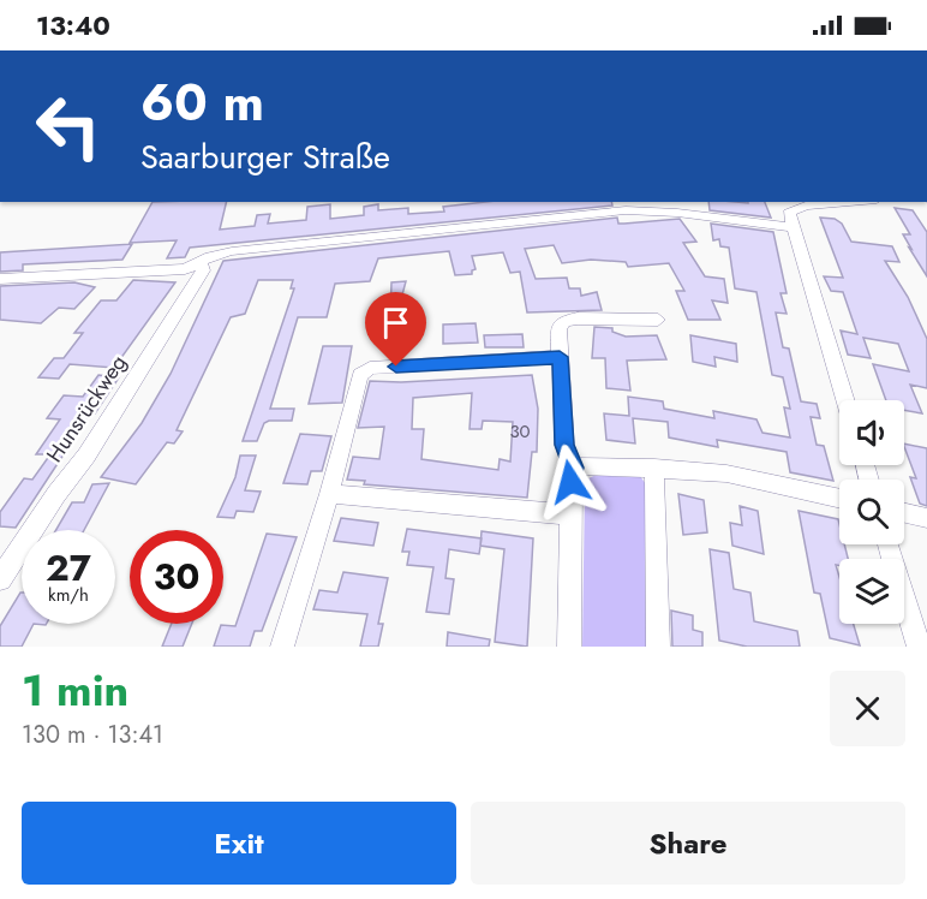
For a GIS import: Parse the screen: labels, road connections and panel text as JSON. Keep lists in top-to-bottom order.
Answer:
{
  "streets": {
    "street": ["Hunsrückweg"]
  },
  "house_numbers": ["30"],
  "page": {
    "status": "13:40",
    "turn": ["60 m", "Saarburger Straße"],
    "speed": "27 km/h",
    "limit": "30",
    "heading": ["1 min", "130 m · 13:41"],
    "buttons": ["Exit", "Share"]
  }
}
